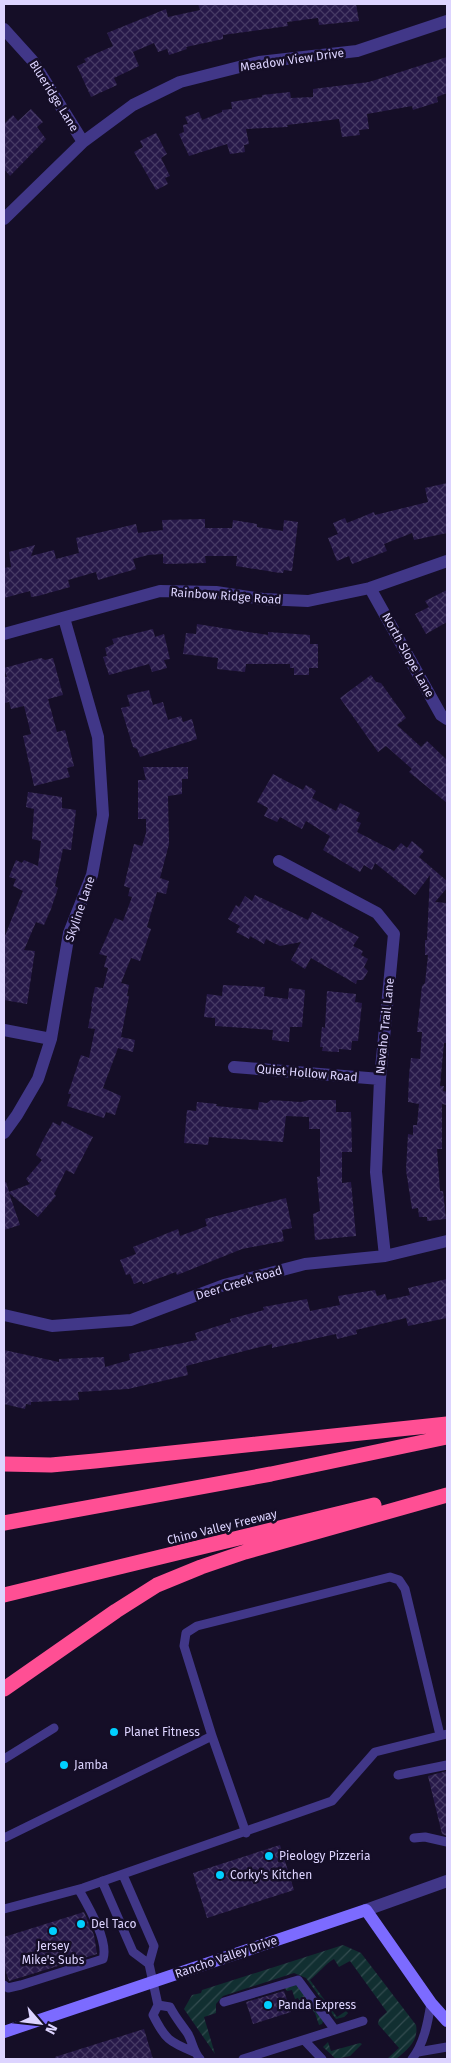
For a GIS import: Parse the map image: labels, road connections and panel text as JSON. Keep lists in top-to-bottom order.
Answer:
{
  "streets": {
    "highway": ["Chino Valley Freeway"],
    "street": [
      "Meadow View Drive",
      "Blueridge Lane",
      "Rainbow Ridge Road",
      "North Slope Lane",
      "Skyline Lane",
      "Navaho Trail Lane",
      "Quiet Hollow Road",
      "Deer Creek Road",
      "Rancho Valley Drive"
    ]
  },
  "crossings": [
    ["Meadow View Drive", "Blueridge Lane"],
    ["Rainbow Ridge Road", "North Slope Lane"],
    ["Rainbow Ridge Road", "Skyline Lane"],
    ["Navaho Trail Lane", "Quiet Hollow Road"],
    ["Navaho Trail Lane", "Deer Creek Road"]
  ],
  "places": [
    "Planet Fitness",
    "Jamba",
    "Pieology Pizzeria",
    "Corky's Kitchen",
    "Del Taco",
    "Jersey Mike's Subs",
    "Panda Express"
  ],
  "north": "bottom right"
}
